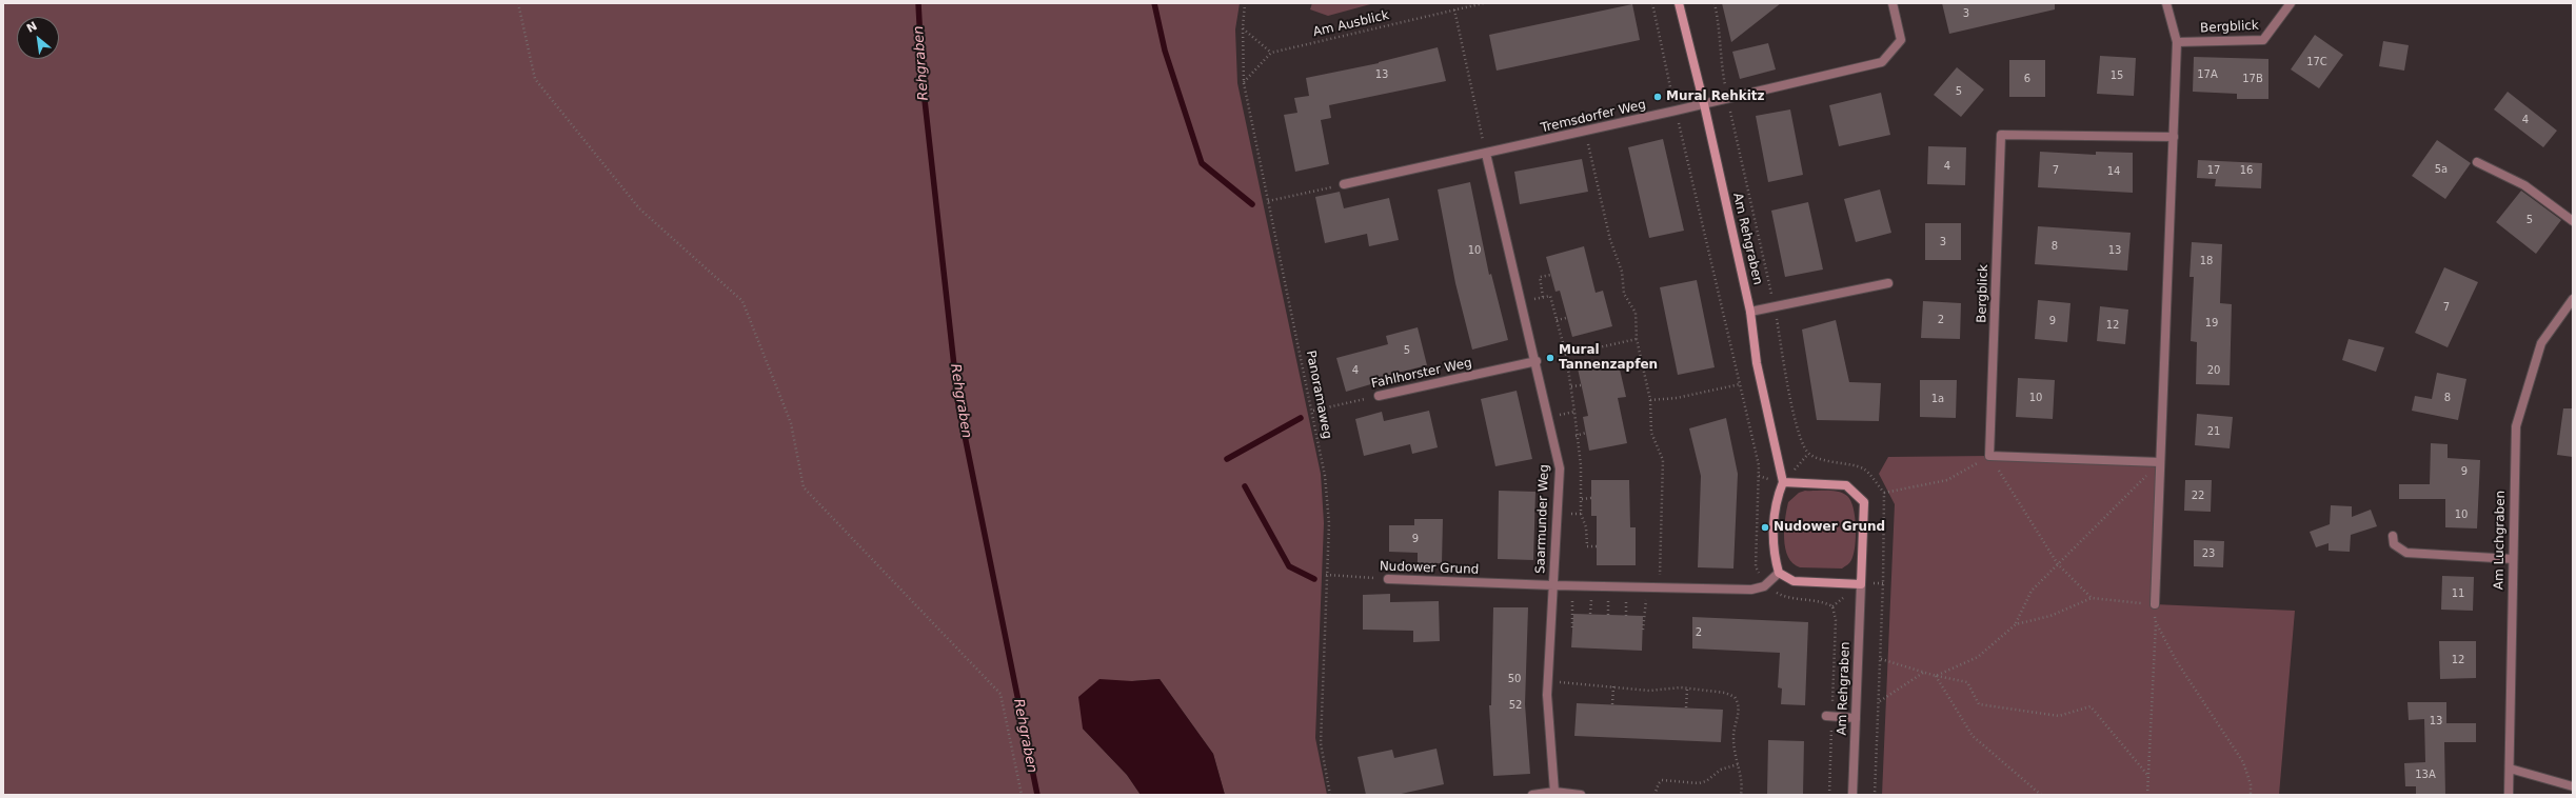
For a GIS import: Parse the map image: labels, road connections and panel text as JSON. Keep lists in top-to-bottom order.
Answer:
{
  "streets": {
    "street": [
      "Bergblick",
      "Tremsdorfer Weg",
      "Am Rehgraben",
      "Fahlhorster Weg",
      "Saarmunder Weg",
      "Am Luchgraben",
      "Nudower Grund"
    ],
    "path": ["Am Ausblick", "Panoramaweg"]
  },
  "crossings": [
    ["Tremsdorfer Weg", "Am Rehgraben"],
    ["Tremsdorfer Weg", "Saarmunder Weg"],
    ["Am Rehgraben", "Nudower Grund"],
    ["Fahlhorster Weg", "Panoramaweg"],
    ["Fahlhorster Weg", "Saarmunder Weg"],
    ["Panoramaweg", "Nudower Grund"],
    ["Saarmunder Weg", "Nudower Grund"]
  ],
  "water": ["Rehgraben"],
  "places": ["Mural Rehkitz", "Mural Tannenzapfen", "Nudower Grund"],
  "house_numbers": [
    "3",
    "17C",
    "13",
    "17A",
    "15",
    "6",
    "17B",
    "5",
    "4",
    "4",
    "5a",
    "7",
    "17",
    "16",
    "14",
    "5",
    "3",
    "8",
    "10",
    "13",
    "18",
    "7",
    "2",
    "9",
    "19",
    "12",
    "5",
    "4",
    "20",
    "10",
    "8",
    "1a",
    "21",
    "9",
    "22",
    "10",
    "9",
    "23",
    "11",
    "2",
    "12",
    "50",
    "52",
    "13",
    "13A"
  ],
  "north": "top left"
}
